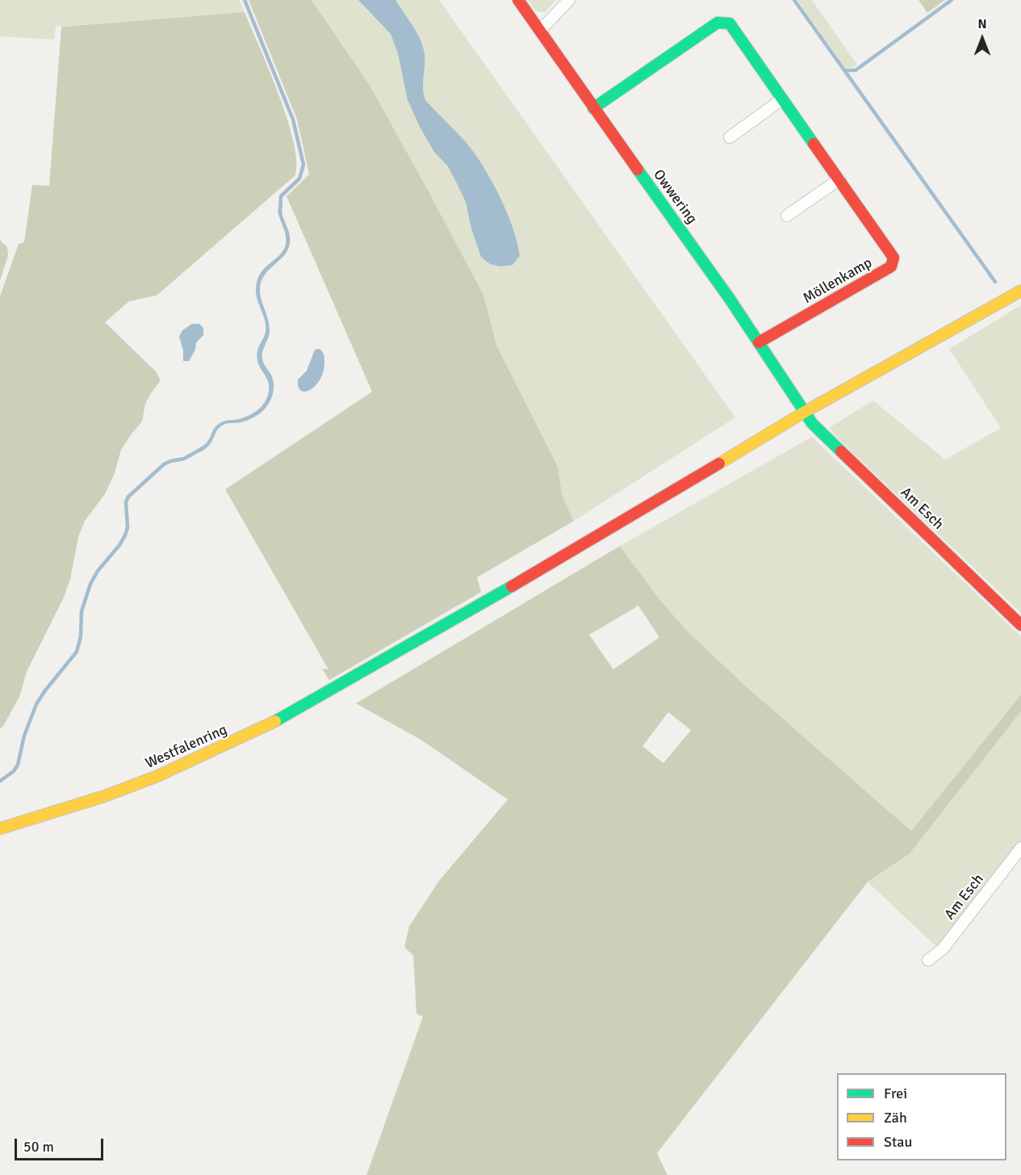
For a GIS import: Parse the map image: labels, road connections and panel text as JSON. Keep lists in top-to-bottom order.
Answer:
{
  "streets": {
    "street": [
      "Owwering",
      "Möllenkamp",
      "Am Esch",
      "Westfalenring"
    ]
  },
  "crossings": [
    ["Owwering", "Möllenkamp"],
    ["Owwering", "Am Esch"],
    ["Owwering", "Westfalenring"],
    ["Am Esch", "Westfalenring"]
  ],
  "legend": ["Frei", "Zäh", "Stau"],
  "scale_bar": "50 m",
  "north": "top"
}
